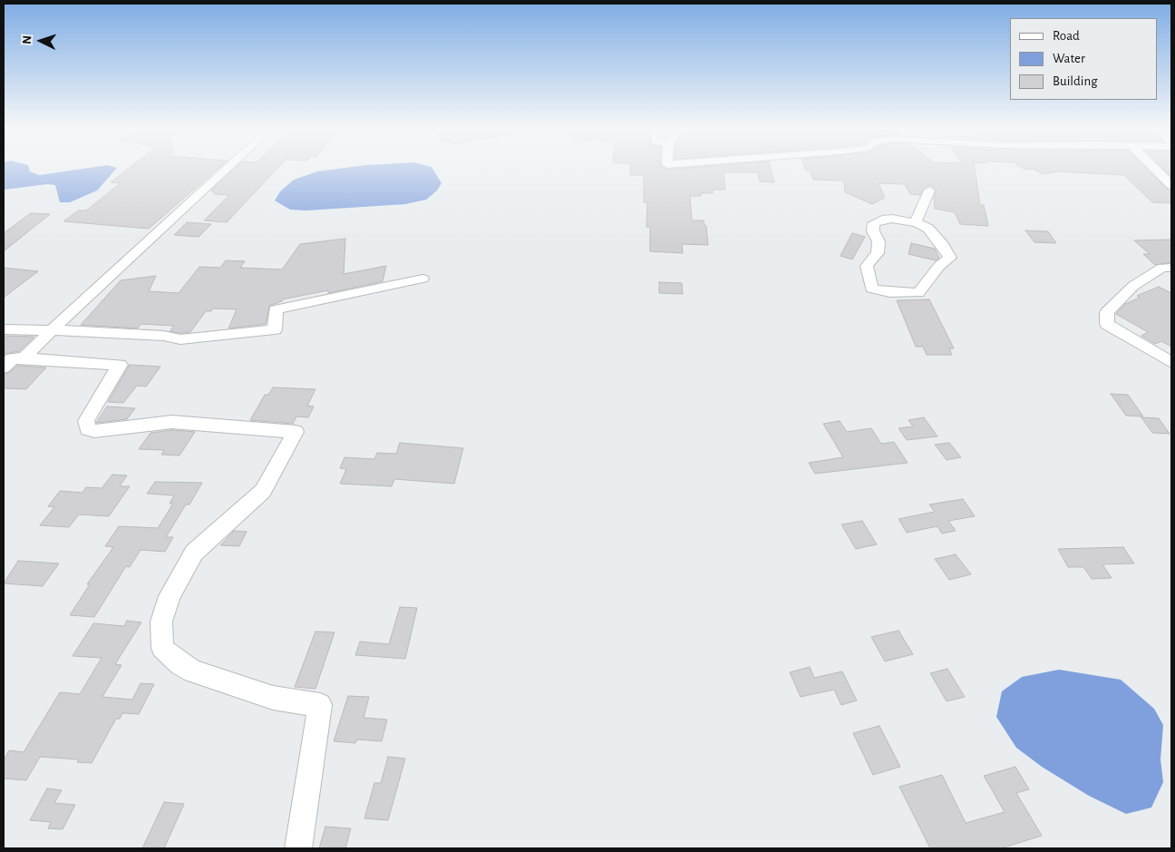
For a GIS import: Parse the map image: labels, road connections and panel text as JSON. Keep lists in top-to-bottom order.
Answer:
{
  "legend": ["Road", "Water", "Building"],
  "north": "left"
}
